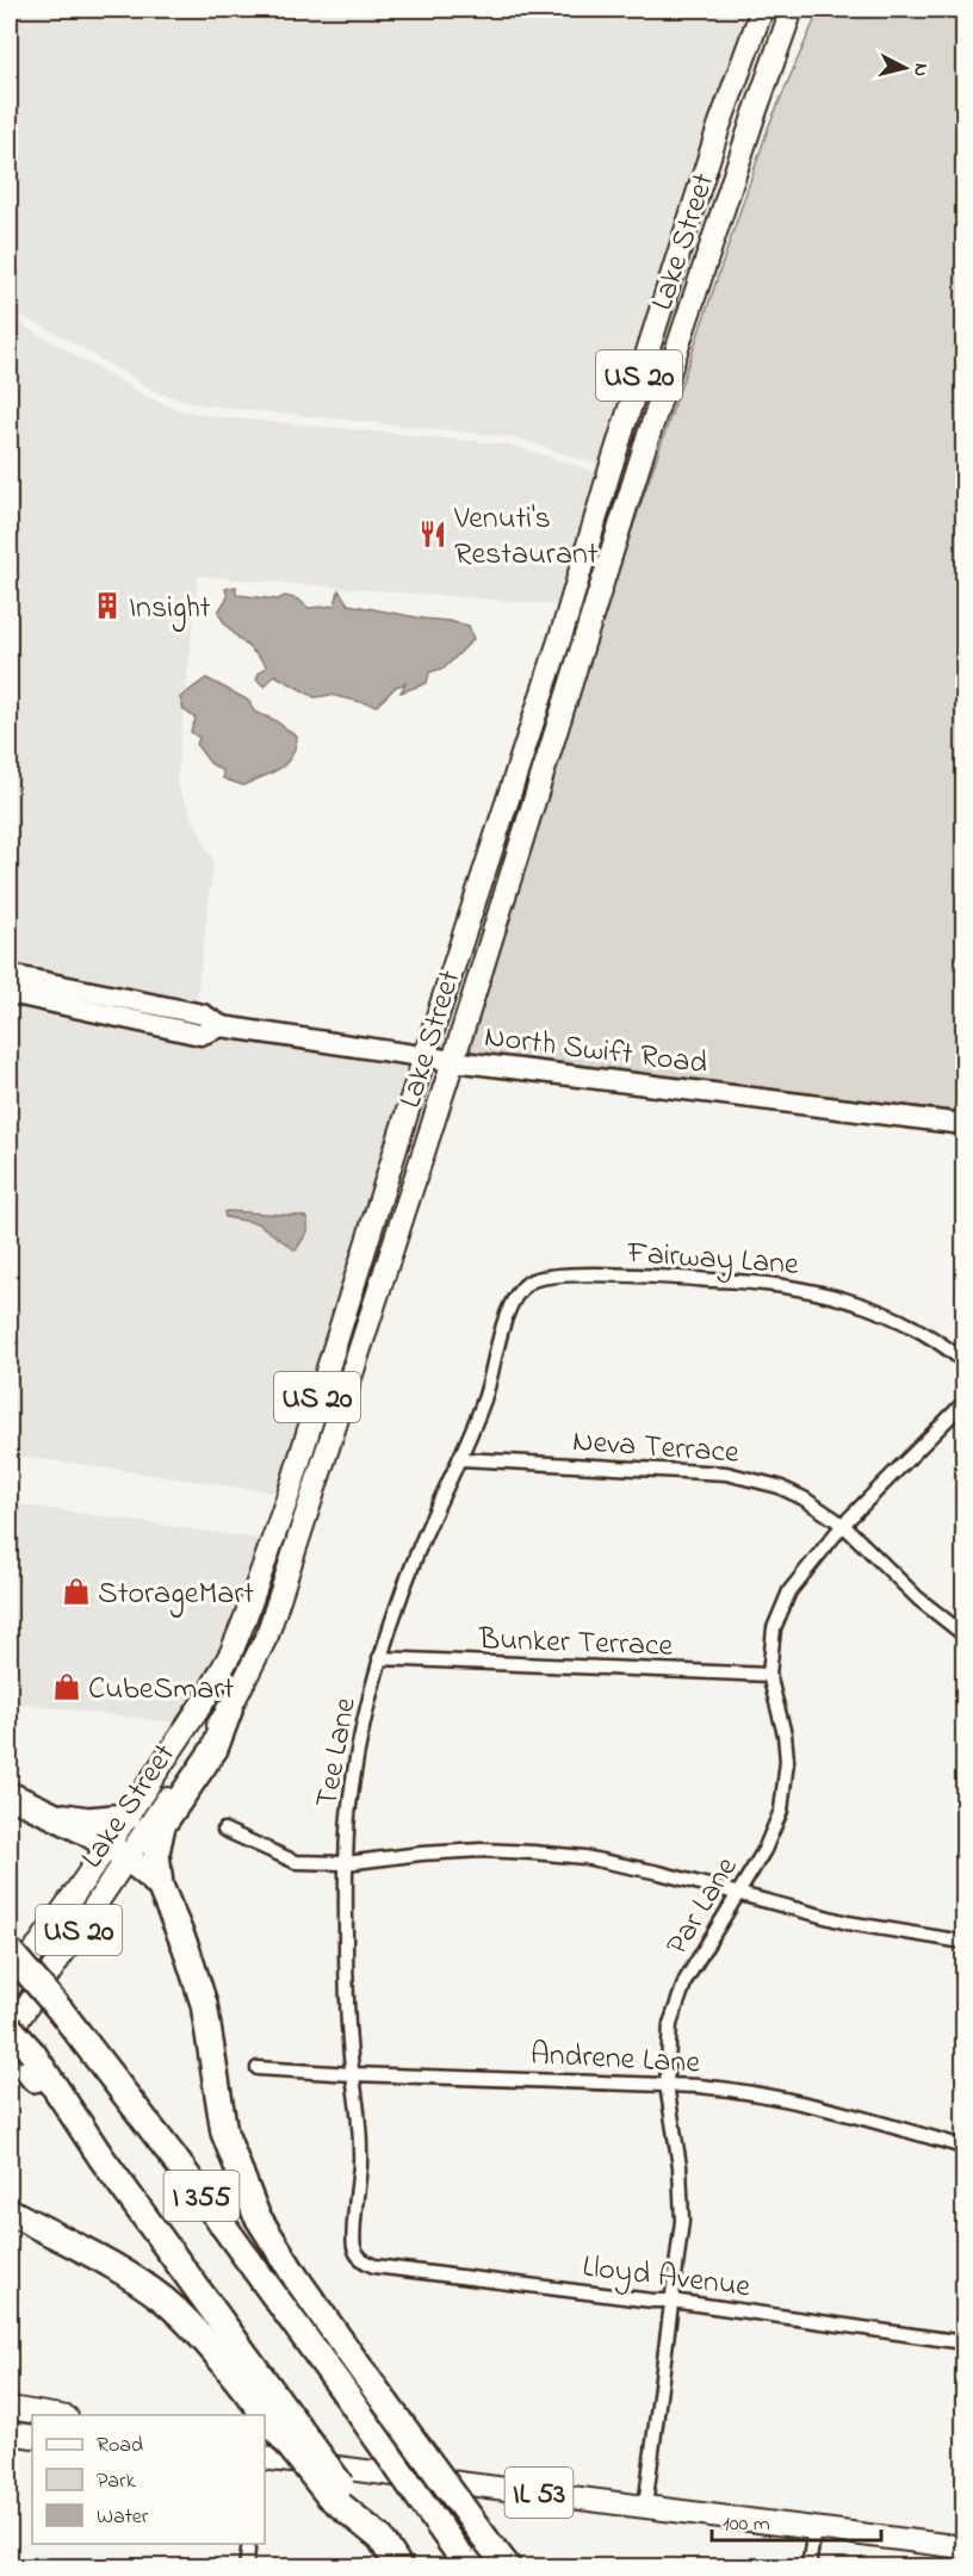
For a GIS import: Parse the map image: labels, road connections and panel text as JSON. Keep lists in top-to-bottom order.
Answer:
{
  "streets": {
    "highway": ["I 355"],
    "main road": ["Lake Street", "US 20", "IL 53"],
    "street": [
      "North Swift Road",
      "Fairway Lane",
      "Neva Terrace",
      "Bunker Terrace",
      "Tee Lane",
      "Par Lane",
      "Andrene Lane",
      "Lloyd Avenue"
    ]
  },
  "crossings": [
    ["Lake Street", "North Swift Road"],
    ["Lake Street", "I 355"],
    ["Fairway Lane", "Tee Lane"],
    ["Neva Terrace", "Tee Lane"],
    ["Neva Terrace", "Par Lane"],
    ["Bunker Terrace", "Tee Lane"],
    ["Bunker Terrace", "Par Lane"],
    ["Tee Lane", "Andrene Lane"],
    ["Tee Lane", "Lloyd Avenue"],
    ["Par Lane", "Andrene Lane"],
    ["Par Lane", "Lloyd Avenue"],
    ["Par Lane", "IL 53"]
  ],
  "places": {
    "restaurant": ["Venuti's Restaurant"],
    "building": ["Insight"],
    "shop": ["StorageMart", "CubeSmart"]
  },
  "legend": ["Road", "Park", "Water"],
  "scale_bar": "100 m",
  "north": "right"
}
